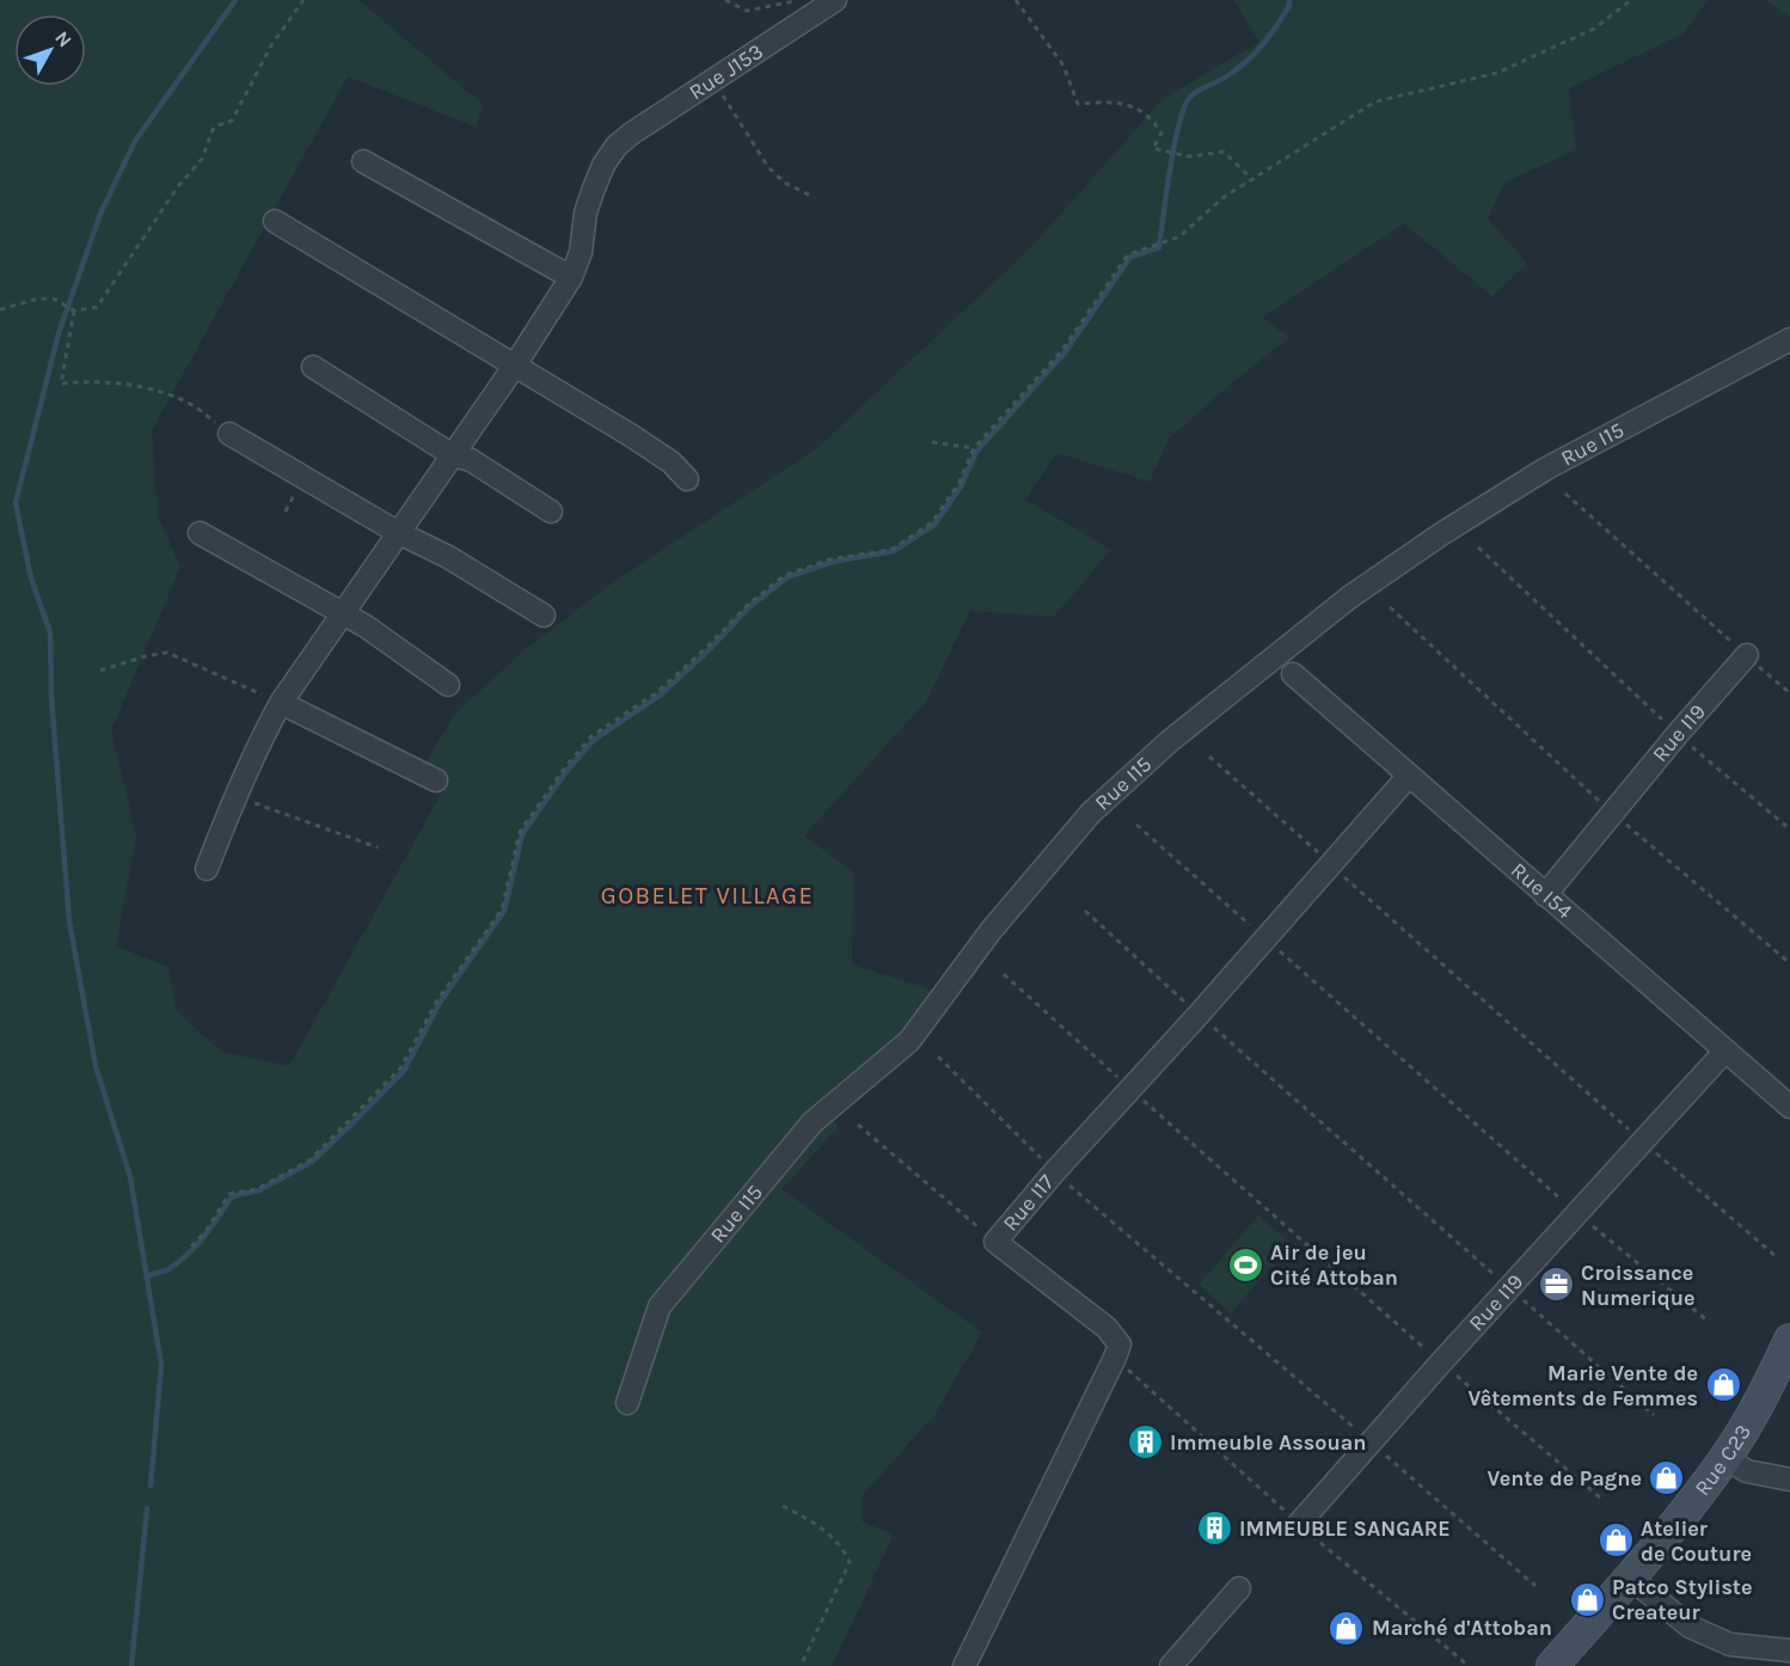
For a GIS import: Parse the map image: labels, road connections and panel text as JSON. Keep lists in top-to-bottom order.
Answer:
{
  "streets": {
    "street": [
      "Rue J153",
      "Rue I15",
      "Rue I19",
      "Rue I54",
      "Rue I17",
      "Rue C23"
    ]
  },
  "crossings": [
    ["Rue I19", "Rue I54"],
    ["Rue I54", "Rue I17"]
  ],
  "districts": ["GOBELET VILLAGE"],
  "places": {
    "sports": ["Air de jeu Cité Attoban"],
    "office": ["Croissance Numerique"],
    "shop": [
      "Marie Vente de Vêtements de Femmes",
      "Vente de Pagne",
      "Atelier de Couture",
      "Patco Styliste Createur",
      "Marché d'Attoban"
    ],
    "building": ["Immeuble Assouan", "IMMEUBLE SANGARE"]
  },
  "north": "top right"
}
